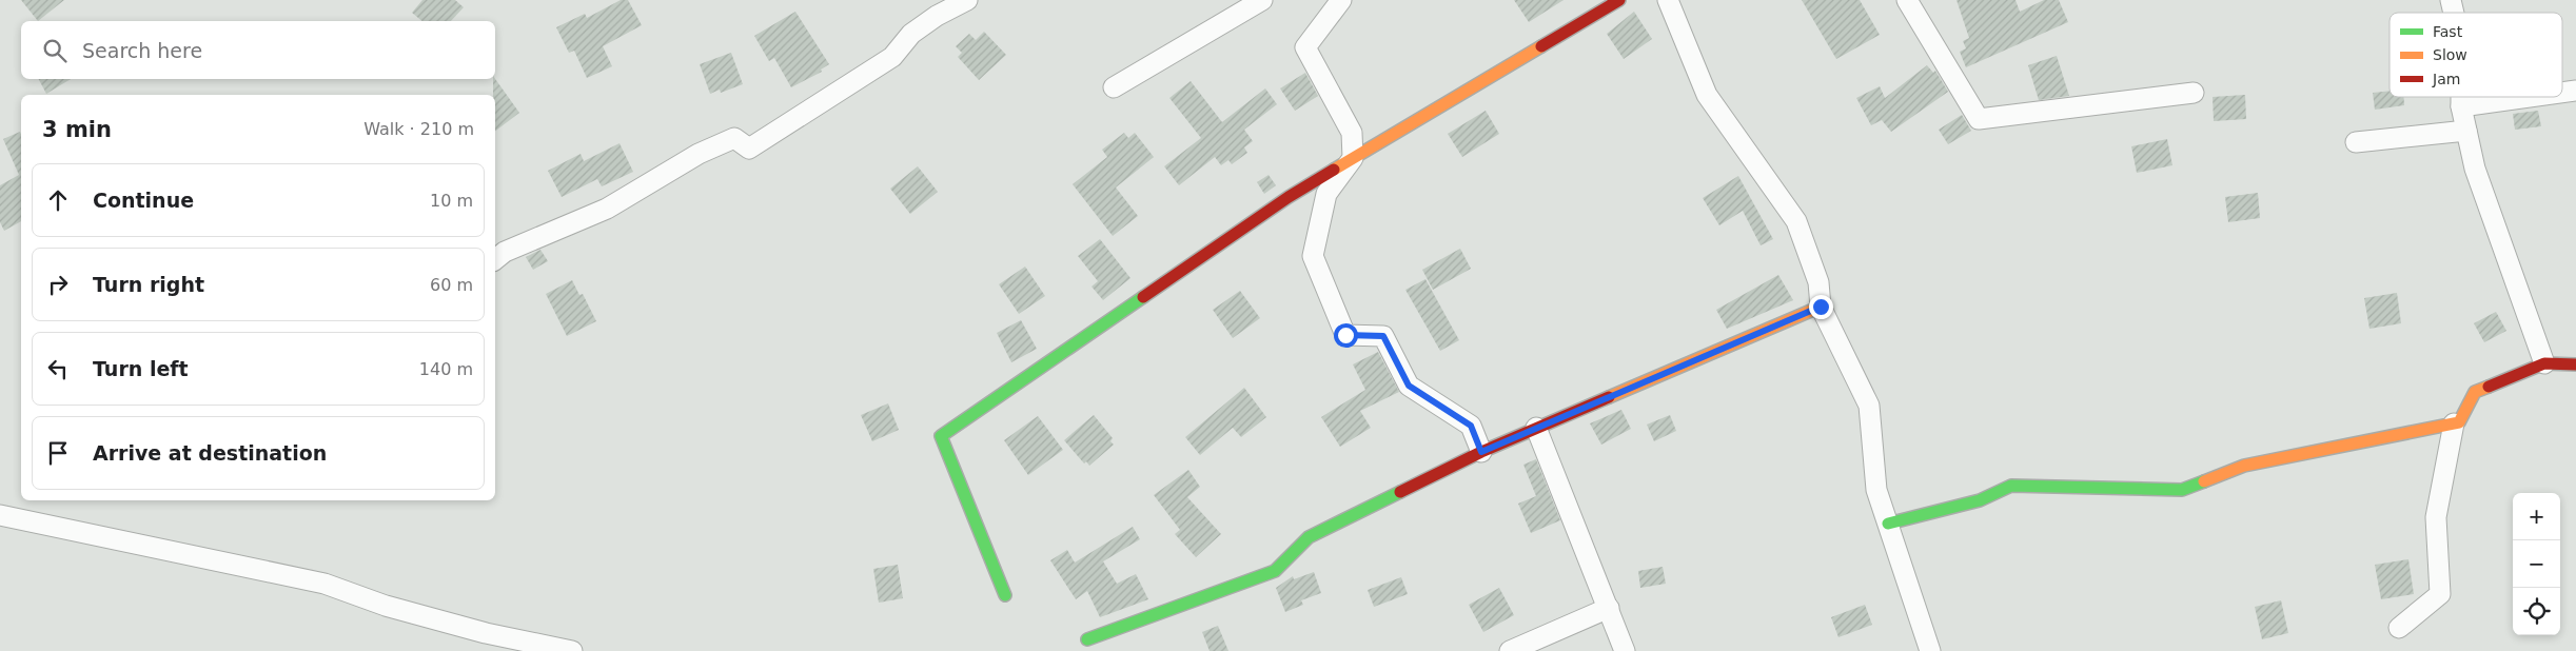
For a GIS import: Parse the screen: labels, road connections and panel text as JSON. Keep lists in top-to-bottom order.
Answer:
{
  "legend": ["Fast", "Slow", "Jam"],
  "page": {
    "search": "Search here",
    "heading": ["3 min", "Walk · 210 m"],
    "list": [
      ["Continue", "10 m"],
      ["Turn right", "60 m"],
      ["Turn left", "140 m"],
      "Arrive at destination"
    ],
    "map_buttons": ["+", "−"]
  }
}
